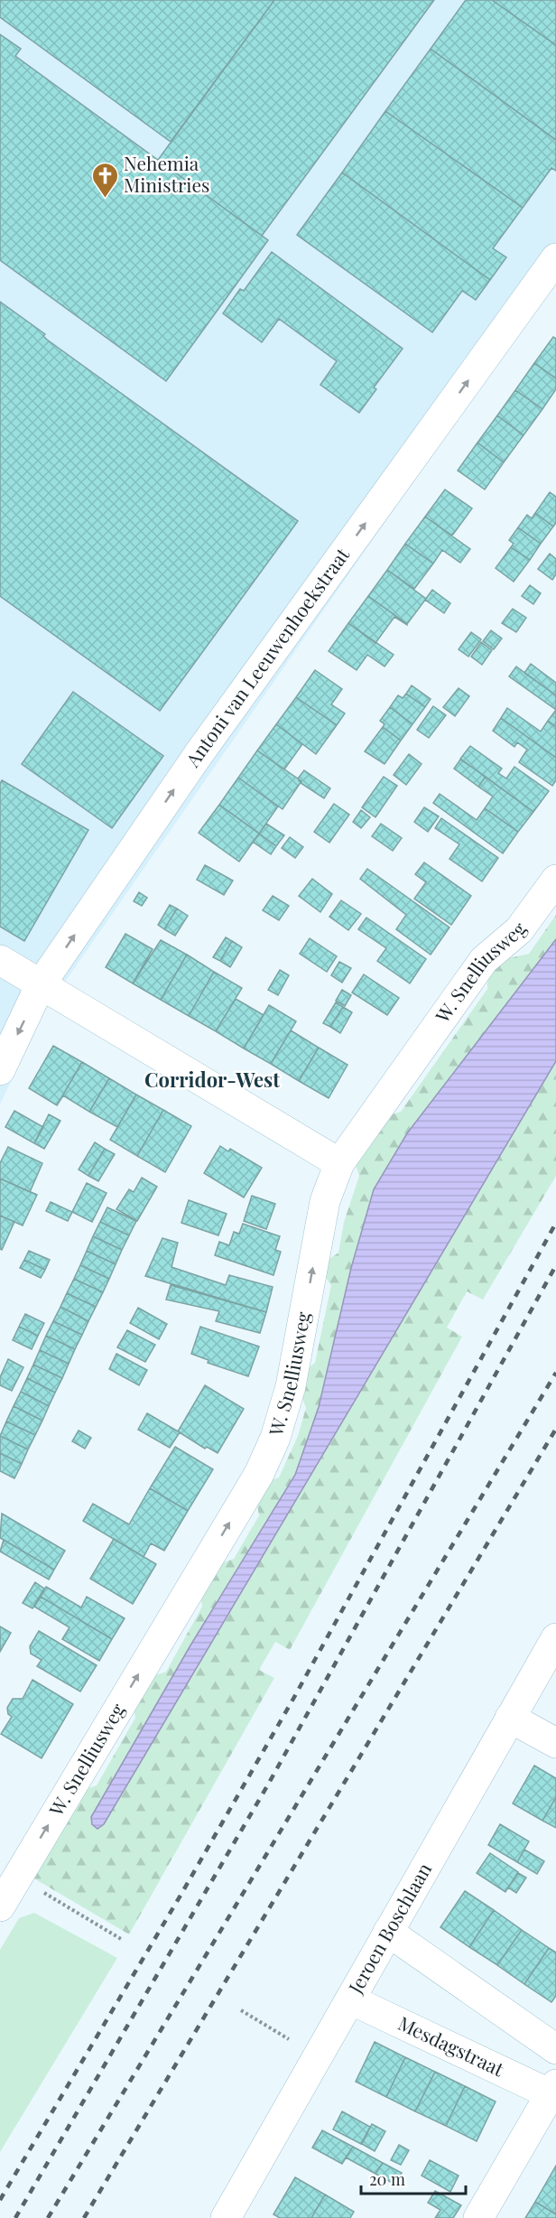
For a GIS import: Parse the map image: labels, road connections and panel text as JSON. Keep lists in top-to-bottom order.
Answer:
{
  "streets": {
    "street": [
      "Antoni van Leeuwenhoekstraat",
      "W. Snelliusweg",
      "Jeroen Boschlaan",
      "Mesdagstraat"
    ]
  },
  "crossings": [
    ["Jeroen Boschlaan", "Mesdagstraat"]
  ],
  "one_way": ["Antoni van Leeuwenhoekstraat", "W. Snelliusweg"],
  "districts": ["Corridor-West"],
  "places": {
    "church": ["Nehemia Ministries"]
  },
  "scale_bar": "20 m"
}
